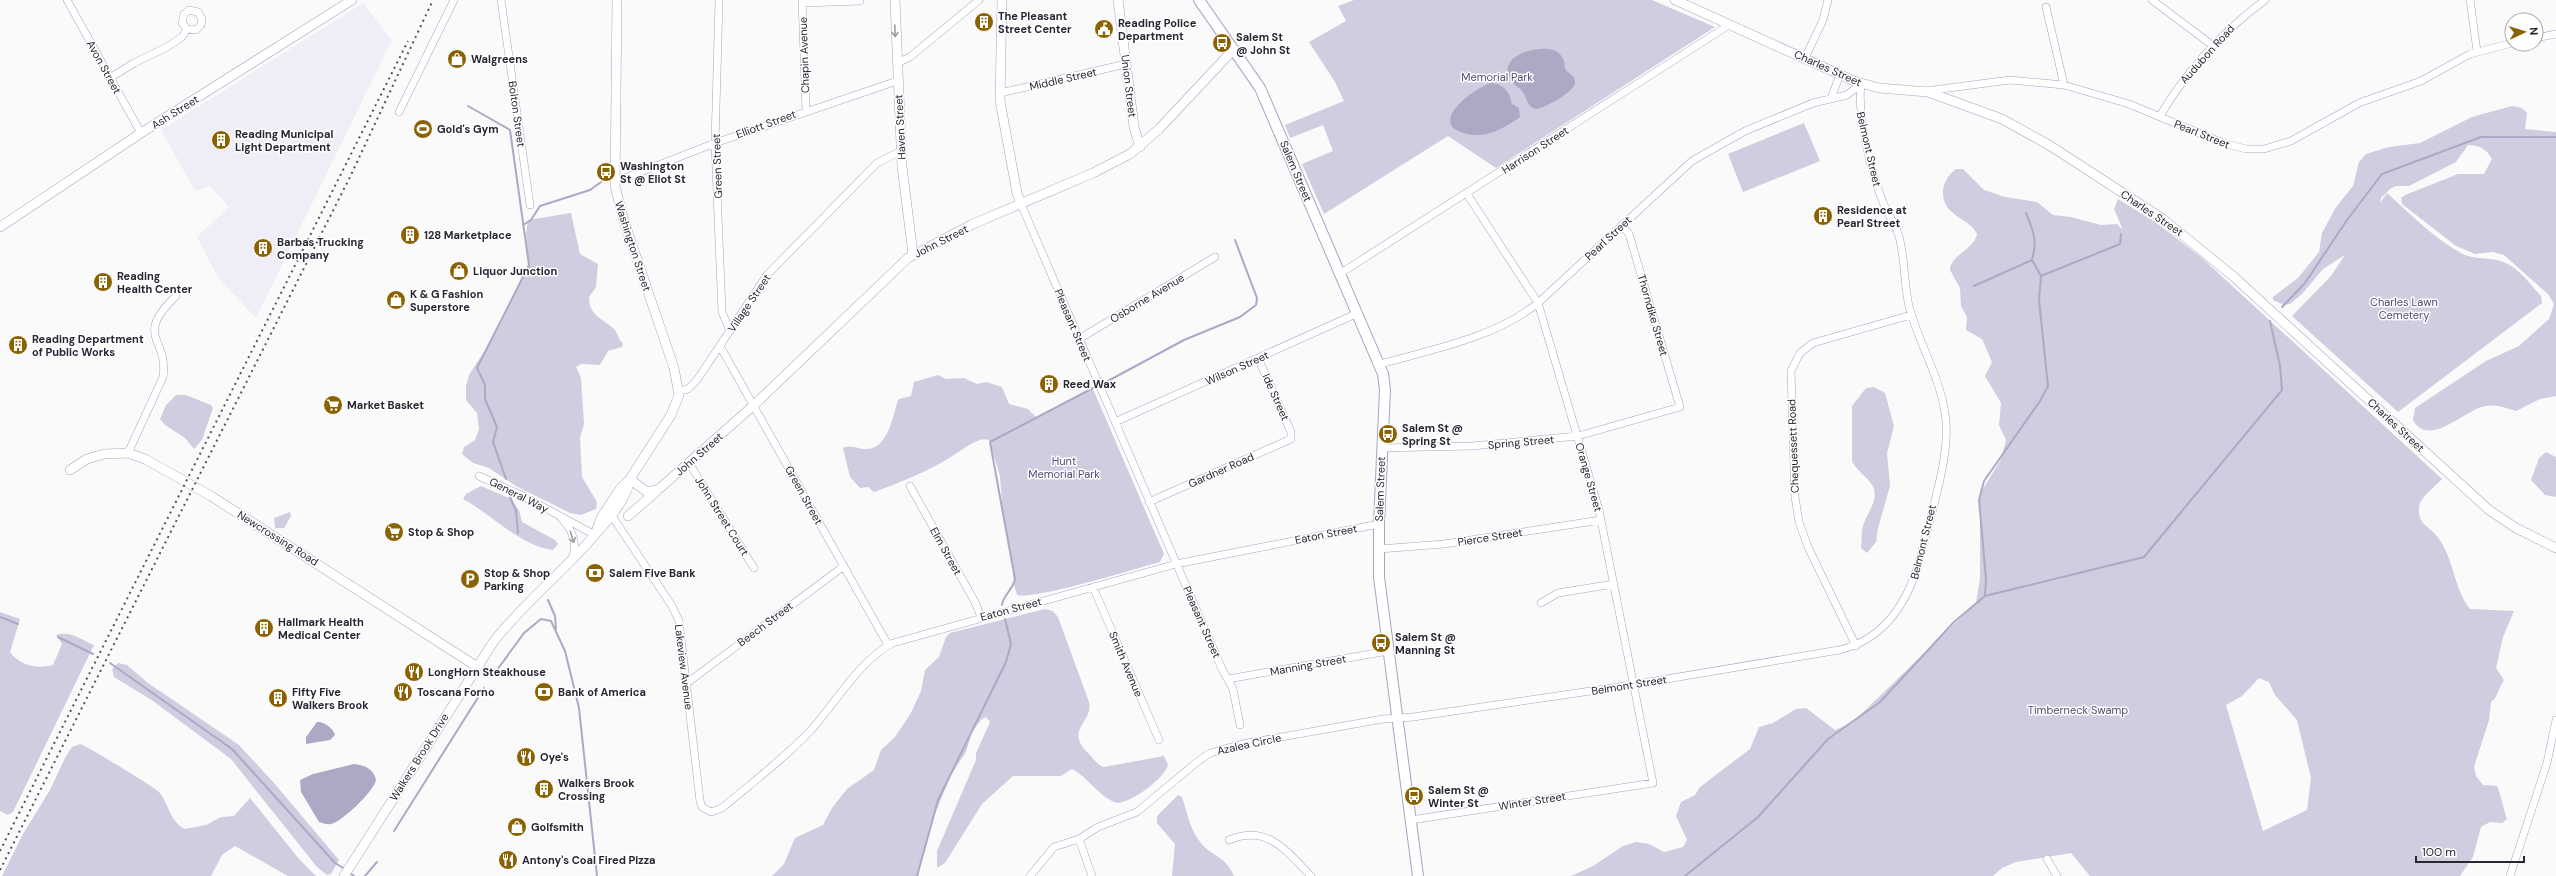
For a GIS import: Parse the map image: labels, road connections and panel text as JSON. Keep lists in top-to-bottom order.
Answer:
{
  "streets": {
    "main road": ["Salem Street"],
    "street": [
      "Audubon Road",
      "Chapin Avenue",
      "Avon Street",
      "Charles Street",
      "Middle Street",
      "Union Street",
      "Ash Street",
      "Bolton Street",
      "Elliott Street",
      "Haven Street",
      "Pearl Street",
      "Belmont Street",
      "Harrison Street",
      "Green Street",
      "John Street",
      "Washington Street",
      "Osborne Avenue",
      "Village Street",
      "Thorndike Street",
      "Pleasant Street",
      "Wilson Street",
      "Ide Street",
      "Spring Street",
      "Chequessett Road",
      "Gardner Road",
      "Orange Street",
      "General Way",
      "John Street Court",
      "Eaton Street",
      "Pierce Street",
      "Newcrossing Road",
      "Elm Street",
      "Beech Street",
      "Smith Avenue",
      "Manning Street",
      "Lakeview Avenue",
      "Azalea Circle",
      "Walkers Brook Drive",
      "Winter Street"
    ]
  },
  "crossings": [
    ["Audubon Road", "Pearl Street"],
    ["Chapin Avenue", "Elliott Street"],
    ["Avon Street", "Ash Street"],
    ["Charles Street", "Pearl Street"],
    ["Charles Street", "Belmont Street"],
    ["Charles Street", "Harrison Street"],
    ["Middle Street", "Union Street"],
    ["Middle Street", "Pleasant Street"],
    ["Union Street", "John Street"],
    ["Elliott Street", "Haven Street"],
    ["Elliott Street", "Green Street"],
    ["Elliott Street", "Washington Street"],
    ["Haven Street", "John Street"],
    ["Haven Street", "Village Street"],
    ["Pearl Street", "Belmont Street"],
    ["Pearl Street", "Salem Street"],
    ["Pearl Street", "Thorndike Street"],
    ["Pearl Street", "Orange Street"],
    ["Belmont Street", "Salem Street"],
    ["Belmont Street", "Chequessett Road"],
    ["Belmont Street", "Orange Street"],
    ["Belmont Street", "Azalea Circle"],
    ["Harrison Street", "Salem Street"],
    ["Harrison Street", "Orange Street"],
    ["Green Street", "John Street"],
    ["Green Street", "Village Street"],
    ["Green Street", "Eaton Street"],
    ["Green Street", "Beech Street"],
    ["Salem Street", "John Street"],
    ["Salem Street", "Wilson Street"],
    ["Salem Street", "Spring Street"],
    ["Salem Street", "Eaton Street"],
    ["Salem Street", "Pierce Street"],
    ["Salem Street", "Manning Street"],
    ["Salem Street", "Azalea Circle"],
    ["Salem Street", "Winter Street"],
    ["John Street", "Pleasant Street"],
    ["John Street", "John Street Court"],
    ["Washington Street", "Village Street"],
    ["Osborne Avenue", "Pleasant Street"],
    ["Thorndike Street", "Spring Street"],
    ["Pleasant Street", "Wilson Street"],
    ["Pleasant Street", "Gardner Road"],
    ["Pleasant Street", "Eaton Street"],
    ["Pleasant Street", "Manning Street"],
    ["Wilson Street", "Ide Street"],
    ["Ide Street", "Gardner Road"],
    ["Spring Street", "Orange Street"],
    ["Orange Street", "Pierce Street"],
    ["Orange Street", "Winter Street"],
    ["General Way", "Walkers Brook Drive"],
    ["Eaton Street", "Elm Street"],
    ["Eaton Street", "Smith Avenue"],
    ["Eaton Street", "Lakeview Avenue"],
    ["Newcrossing Road", "Walkers Brook Drive"],
    ["Beech Street", "Lakeview Avenue"]
  ],
  "parks": [
    "Memorial Park",
    "Charles Lawn Cemetery",
    "Hunt Memorial Park",
    "Timberneck Swamp"
  ],
  "places": {
    "building": [
      "The Pleasant Street Center",
      "Reading Municipal Light Department",
      "Residence at Pearl Street",
      "128 Marketplace",
      "Barbas Trucking Company",
      "Reading Health Center",
      "Reading Department of Public Works",
      "Reed Wax",
      "Hallmark Health Medical Center",
      "Fifty Five Walkers Brook",
      "Walkers Brook Crossing"
    ],
    "public building": ["Reading Police Department"],
    "bus stop": [
      "Salem St @ John St",
      "Washington St @ Eliot St",
      "Salem St @ Spring St",
      "Salem St @ Manning St",
      "Salem St @ Winter St"
    ],
    "shop": [
      "Walgreens",
      "Liquor Junction",
      "K & G Fashion Superstore",
      "Golfsmith"
    ],
    "sports": ["Gold's Gym"],
    "supermarket": ["Market Basket", "Stop & Shop"],
    "bank": ["Salem Five Bank", "Bank of America"],
    "parking": ["Stop & Shop Parking"],
    "restaurant": [
      "LongHorn Steakhouse",
      "Toscana Forno",
      "Oye's",
      "Antony's Coal Fired Pizza"
    ]
  },
  "scale_bar": "100 m",
  "north": "right"
}
